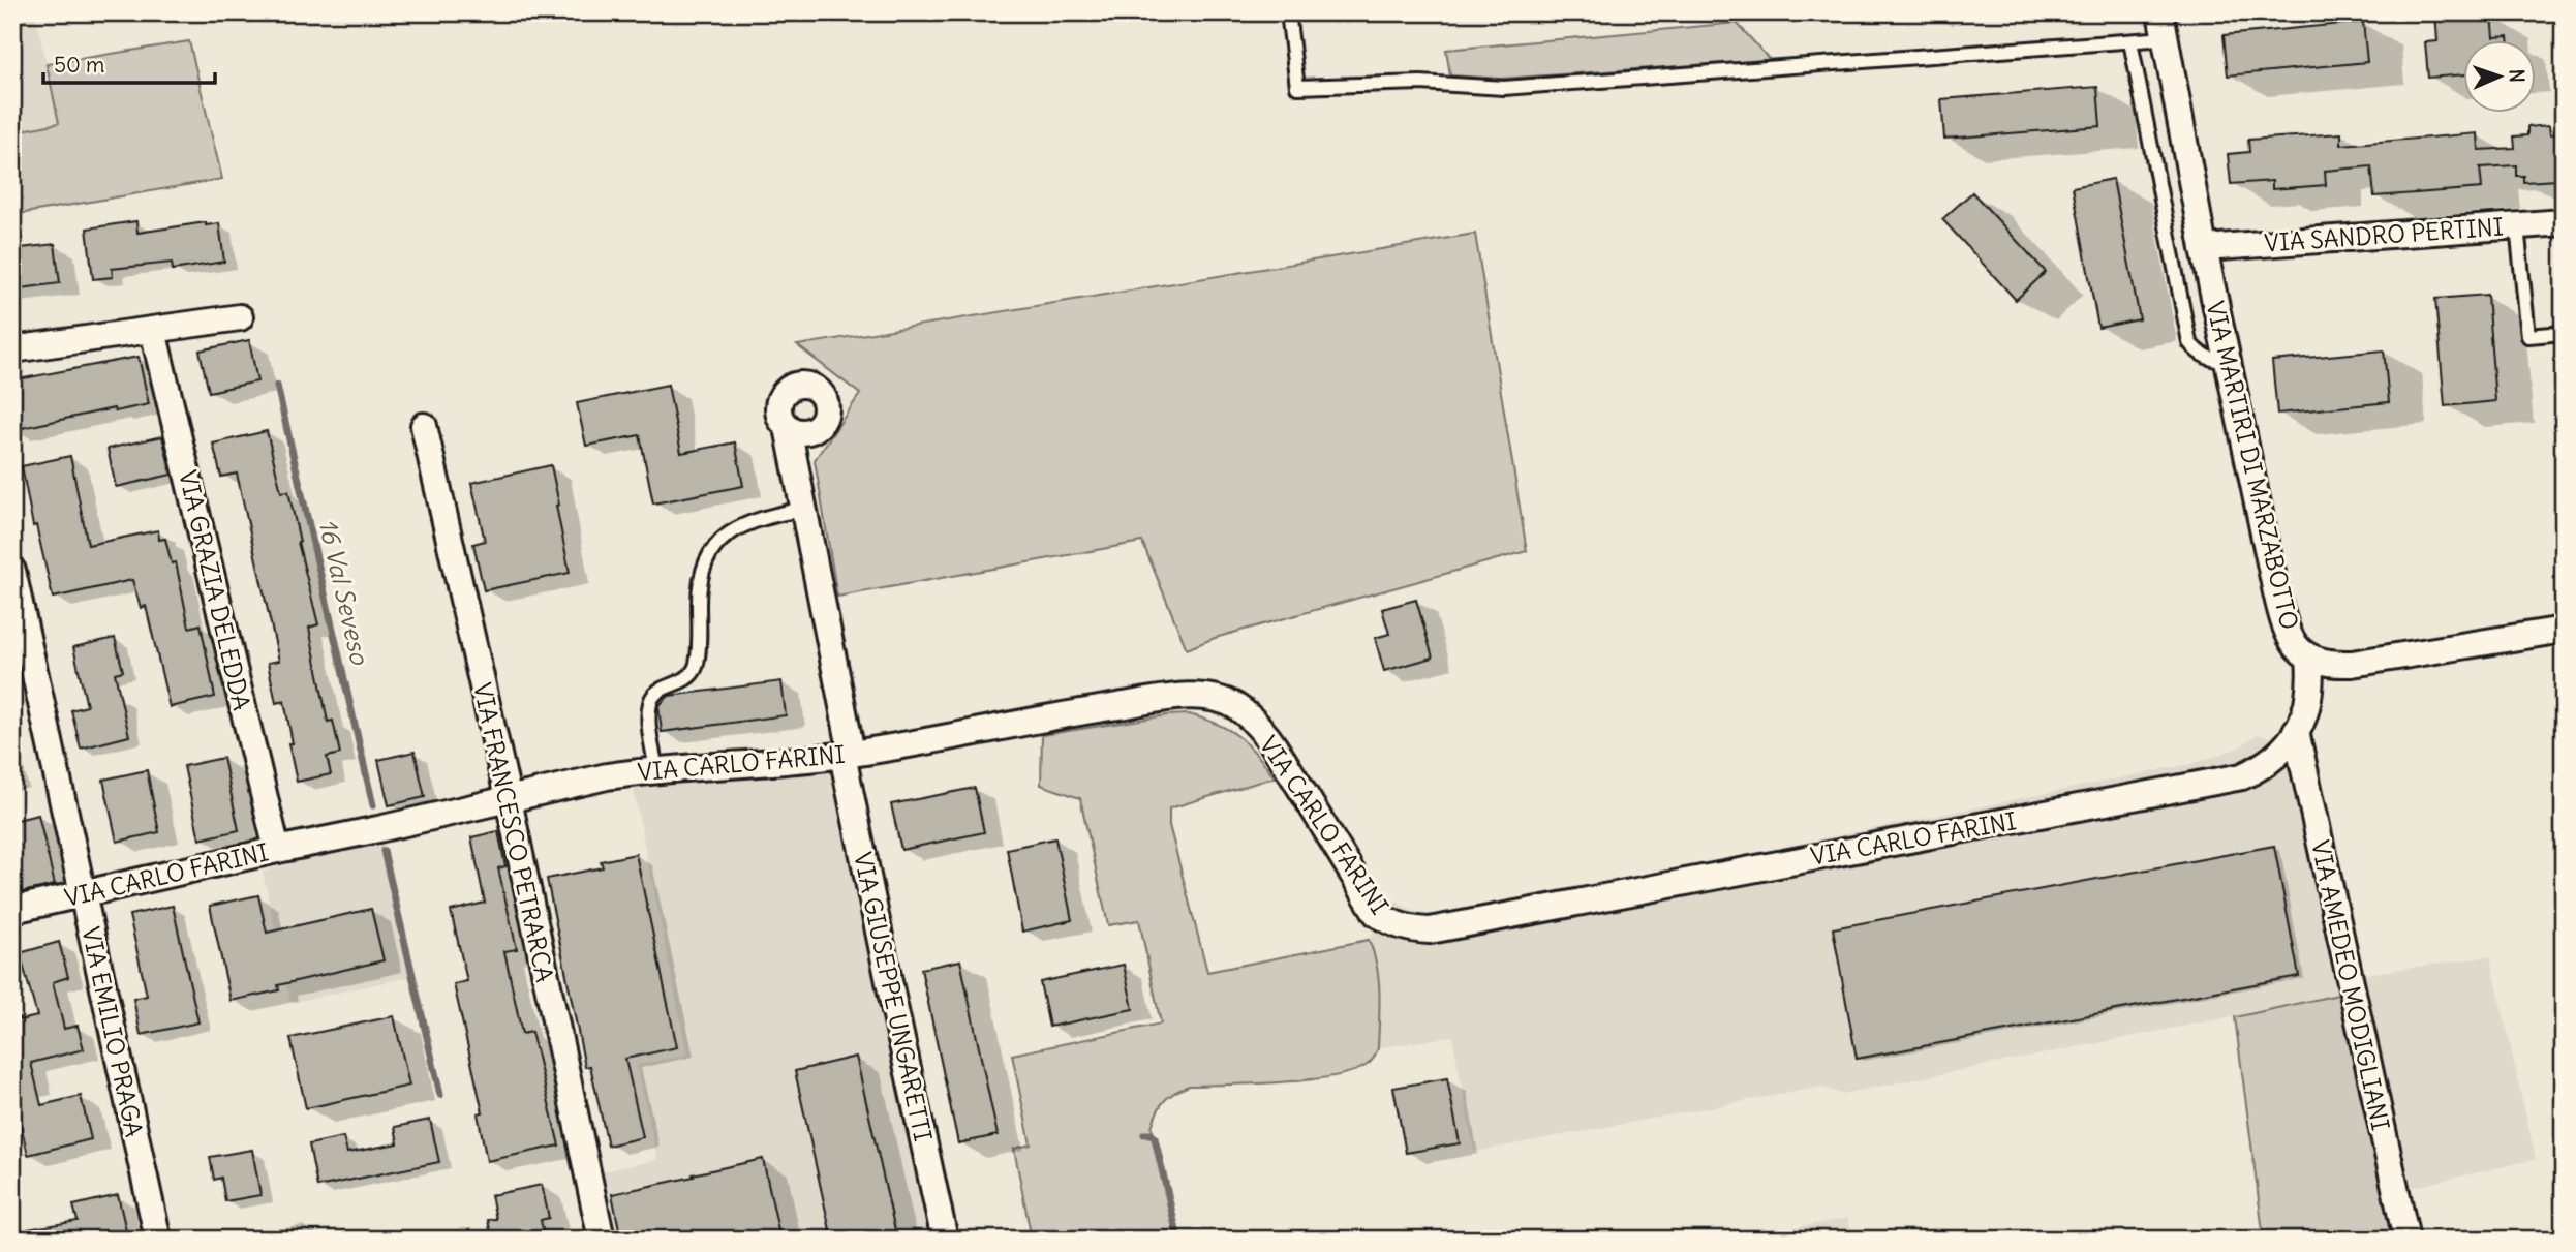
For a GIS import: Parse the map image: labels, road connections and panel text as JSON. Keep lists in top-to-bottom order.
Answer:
{
  "streets": {
    "street": [
      "VIA SANDRO PERTINI",
      "VIA MARTIRI DI MARZABOTTO",
      "VIA GRAZIA DELEDDA",
      "VIA CARLO FARINI",
      "VIA FRANCESCO PETRARCA",
      "VIA AMEDEO MODIGLIANI",
      "VIA GIUSEPPE UNGARETTI",
      "VIA EMILIO PRAGA"
    ]
  },
  "crossings": [
    ["VIA SANDRO PERTINI", "VIA MARTIRI DI MARZABOTTO"],
    ["VIA MARTIRI DI MARZABOTTO", "VIA CARLO FARINI"],
    ["VIA GRAZIA DELEDDA", "VIA CARLO FARINI"],
    ["VIA CARLO FARINI", "VIA FRANCESCO PETRARCA"],
    ["VIA CARLO FARINI", "VIA AMEDEO MODIGLIANI"],
    ["VIA CARLO FARINI", "VIA GIUSEPPE UNGARETTI"],
    ["VIA CARLO FARINI", "VIA EMILIO PRAGA"]
  ],
  "water": ["16 Val Seveso"],
  "scale_bar": "50 m",
  "north": "right"
}
